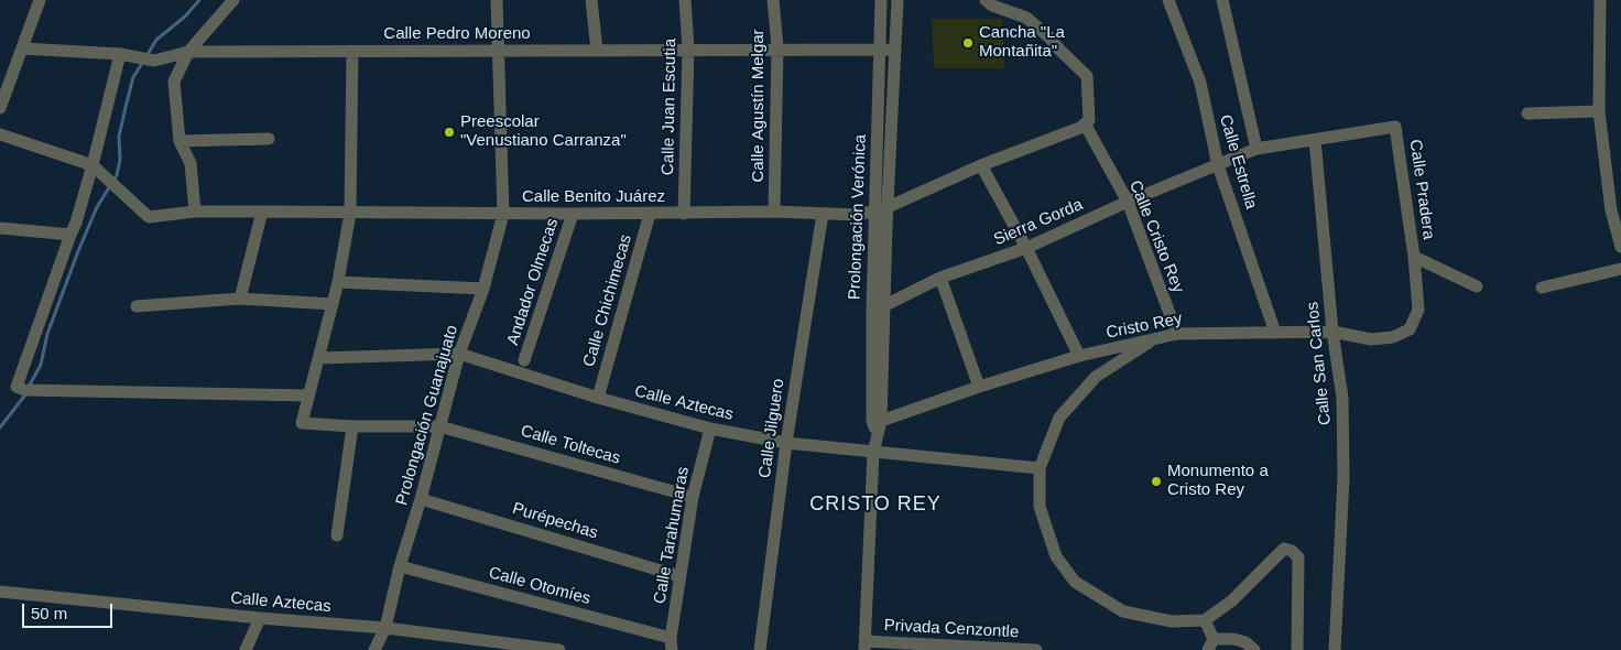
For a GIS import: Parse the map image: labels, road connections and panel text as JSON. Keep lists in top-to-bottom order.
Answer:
{
  "streets": {
    "street": [
      "Calle Pedro Moreno",
      "Calle Agustín Melgar",
      "Calle Juan Escutia",
      "Calle Estrella",
      "Calle Pradera",
      "Calle Benito Juárez",
      "Prolongación Verónica",
      "Sierra Gorda",
      "Calle Cristo Rey",
      "Andador Olmecas",
      "Calle Chichimecas",
      "Cristo Rey",
      "Calle San Carlos",
      "Calle Aztecas",
      "Prolongación Guanajuato",
      "Calle Jilguero",
      "Calle Toltecas",
      "Purépechas",
      "Calle Tarahumaras",
      "Calle Otomíes",
      "Privada Cenzontle"
    ]
  },
  "crossings": [
    ["Calle Pedro Moreno", "Calle Agustín Melgar"],
    ["Calle Pedro Moreno", "Calle Juan Escutia"],
    ["Calle Pedro Moreno", "Prolongación Verónica"],
    ["Calle Pedro Moreno", "Prolongación Guanajuato"],
    ["Calle Agustín Melgar", "Calle Benito Juárez"],
    ["Calle Juan Escutia", "Calle Benito Juárez"],
    ["Calle Estrella", "Sierra Gorda"],
    ["Calle Estrella", "Cristo Rey"],
    ["Calle Pradera", "Sierra Gorda"],
    ["Calle Pradera", "Cristo Rey"],
    ["Calle Benito Juárez", "Prolongación Verónica"],
    ["Calle Benito Juárez", "Calle Cristo Rey"],
    ["Calle Benito Juárez", "Andador Olmecas"],
    ["Calle Benito Juárez", "Calle Chichimecas"],
    ["Calle Benito Juárez", "Prolongación Guanajuato"],
    ["Calle Benito Juárez", "Calle Jilguero"],
    ["Prolongación Verónica", "Sierra Gorda"],
    ["Prolongación Verónica", "Cristo Rey"],
    ["Prolongación Verónica", "Calle Aztecas"],
    ["Prolongación Verónica", "Privada Cenzontle"],
    ["Sierra Gorda", "Calle Cristo Rey"],
    ["Sierra Gorda", "Calle San Carlos"],
    ["Calle Cristo Rey", "Cristo Rey"],
    ["Calle Chichimecas", "Calle Aztecas"],
    ["Cristo Rey", "Calle San Carlos"],
    ["Calle Aztecas", "Prolongación Guanajuato"],
    ["Calle Aztecas", "Calle Jilguero"],
    ["Calle Aztecas", "Calle Tarahumaras"],
    ["Prolongación Guanajuato", "Calle Toltecas"],
    ["Prolongación Guanajuato", "Purépechas"],
    ["Prolongación Guanajuato", "Calle Otomíes"],
    ["Calle Toltecas", "Calle Tarahumaras"],
    ["Purépechas", "Calle Tarahumaras"],
    ["Calle Tarahumaras", "Calle Otomíes"]
  ],
  "districts": ["CRISTO REY"],
  "places": ["Cancha \"La Montañita\"", "Preescolar \"Venustiano Carranza\"", "Monumento a Cristo Rey"],
  "scale_bar": "50 m"
}
